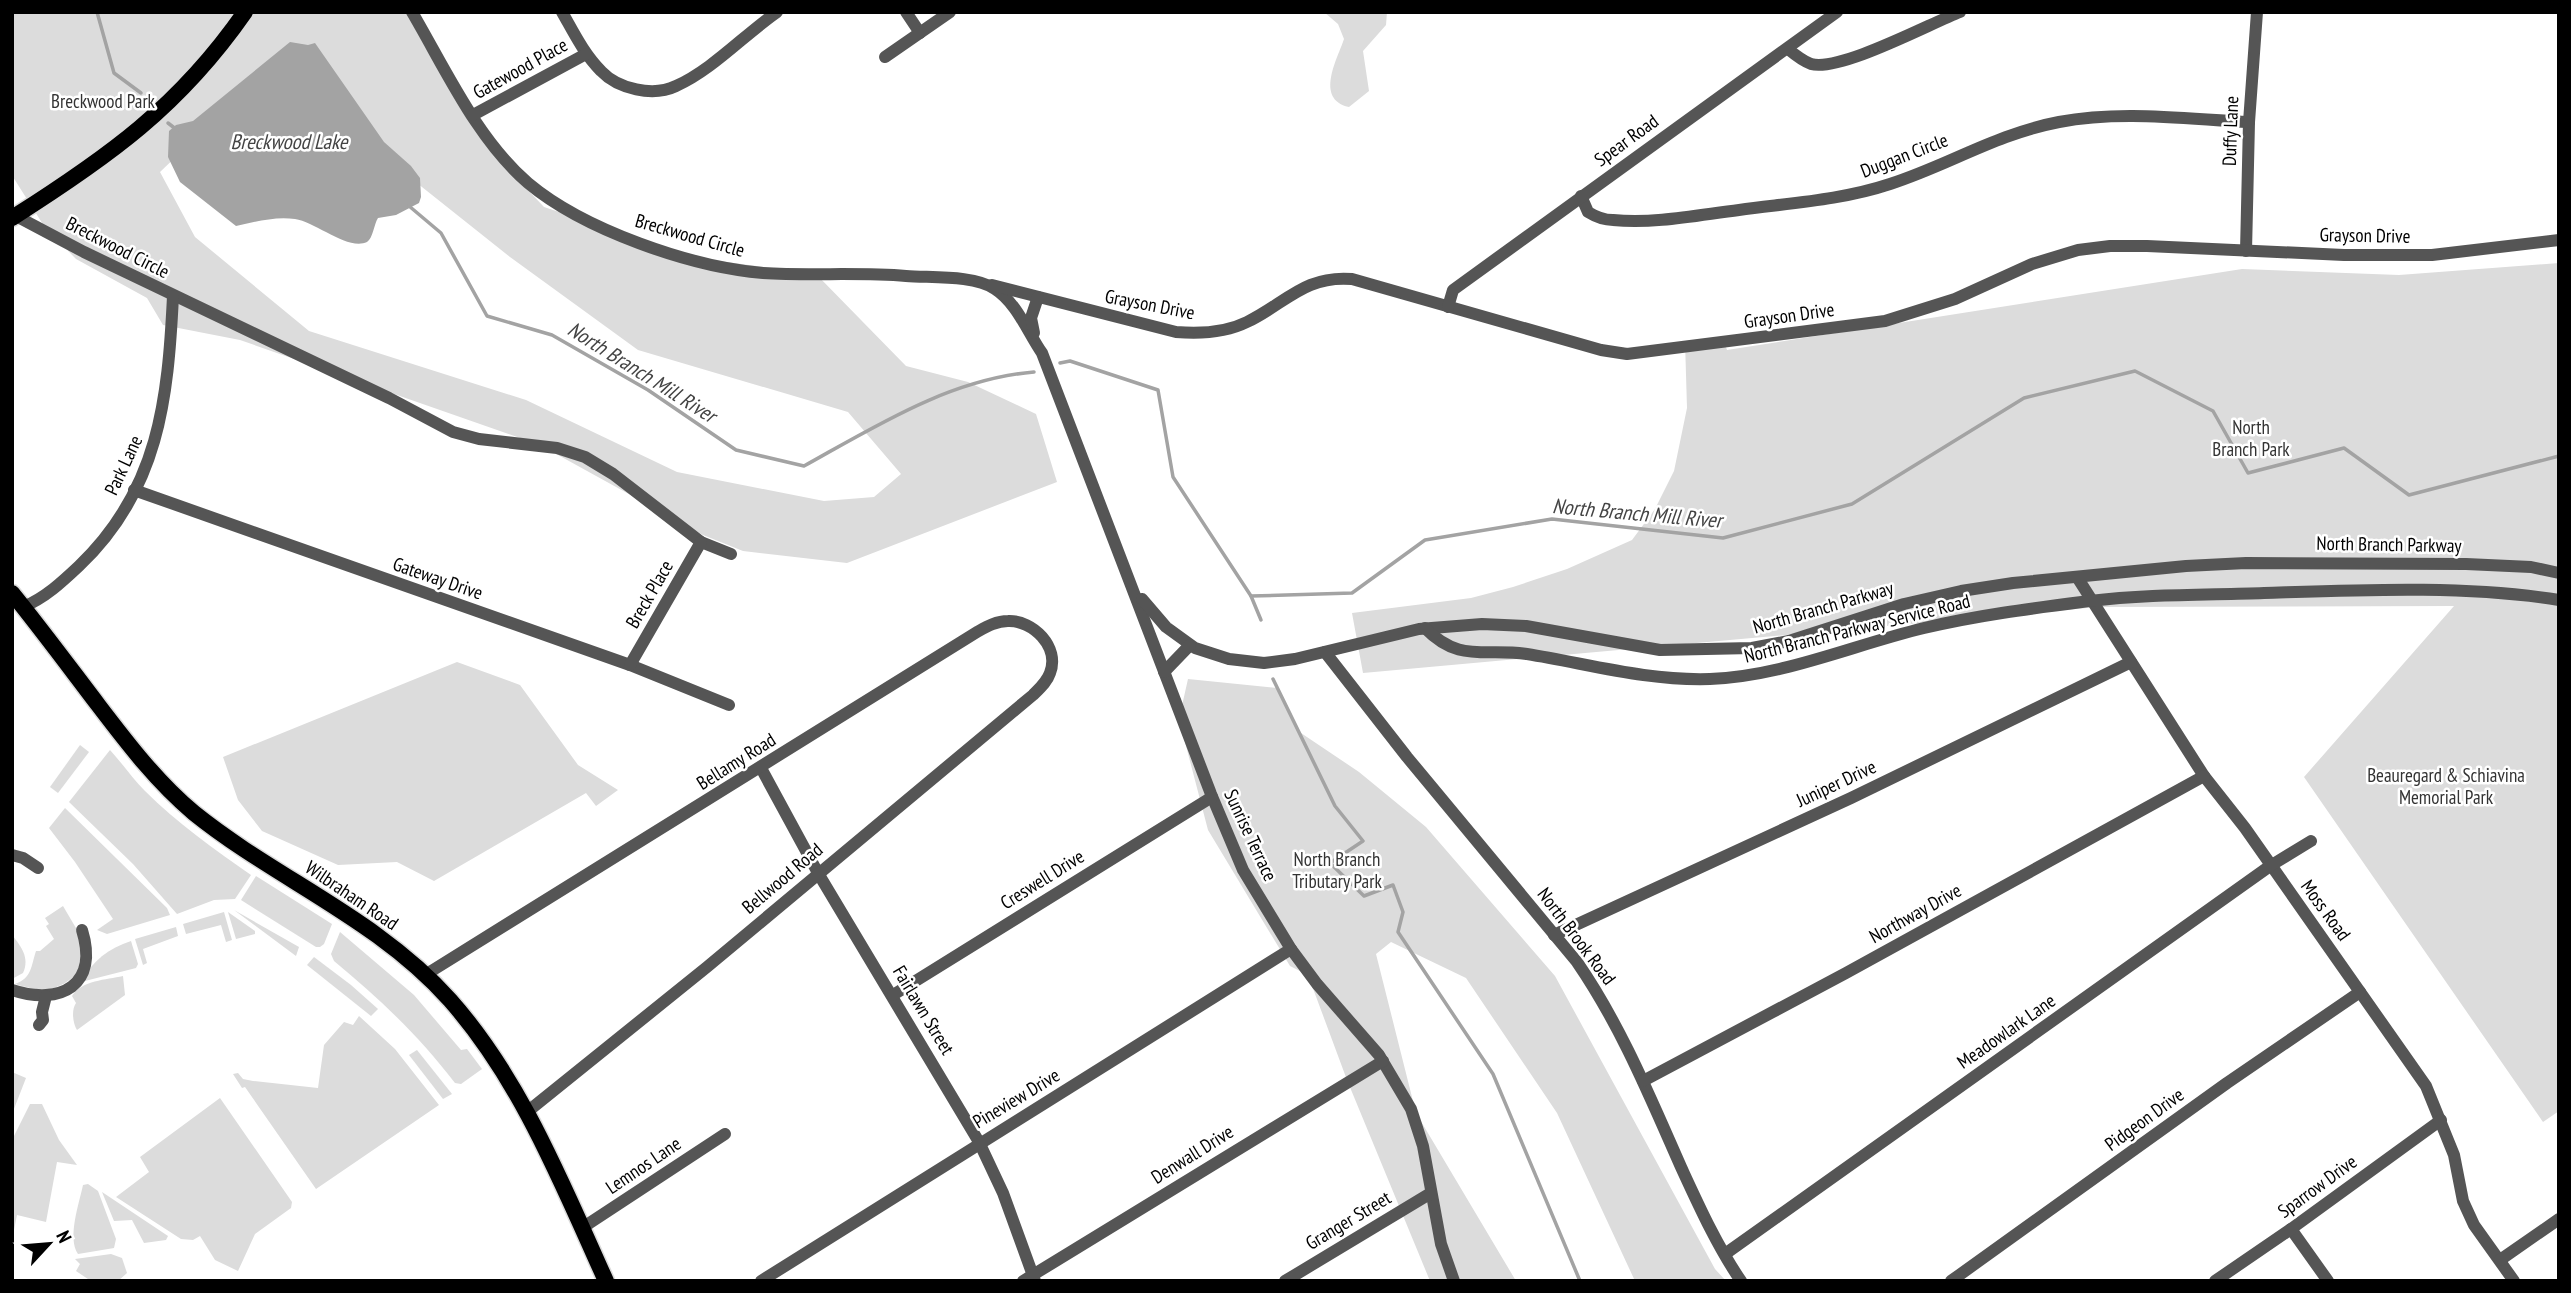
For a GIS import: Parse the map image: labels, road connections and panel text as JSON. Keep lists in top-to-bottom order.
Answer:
{
  "streets": {
    "main road": ["Wilbraham Road"],
    "street": [
      "Gatewood Place",
      "Duffy Lane",
      "Spear Road",
      "Duggan Circle",
      "Breckwood Circle",
      "Grayson Drive",
      "Park Lane",
      "North Branch Parkway",
      "Gateway Drive",
      "Breck Place",
      "North Branch Parkway Service Road",
      "Bellamy Road",
      "Juniper Drive",
      "Sunrise Terrace",
      "Bellwood Road",
      "Creswell Drive",
      "Moss Road",
      "Northway Drive",
      "North Brook Road",
      "Fairlawn Street",
      "Meadowlark Lane",
      "Pineview Drive",
      "Pidgeon Drive",
      "Denwall Drive",
      "Lemnos Lane",
      "Sparrow Drive",
      "Granger Street"
    ]
  },
  "crossings": [
    ["Gatewood Place", "Breckwood Circle"],
    ["Duffy Lane", "Duggan Circle"],
    ["Duffy Lane", "Grayson Drive"],
    ["Spear Road", "Duggan Circle"],
    ["Spear Road", "Grayson Drive"],
    ["Breckwood Circle", "Grayson Drive"],
    ["Breckwood Circle", "Park Lane"],
    ["Breckwood Circle", "Breck Place"],
    ["Park Lane", "Gateway Drive"],
    ["Park Lane", "Wilbraham Road"],
    ["North Branch Parkway", "North Branch Parkway Service Road"],
    ["North Branch Parkway", "Sunrise Terrace"],
    ["North Branch Parkway", "Moss Road"],
    ["North Branch Parkway", "North Brook Road"],
    ["Gateway Drive", "Breck Place"],
    ["North Branch Parkway Service Road", "Moss Road"],
    ["Bellamy Road", "Bellwood Road"],
    ["Bellamy Road", "Wilbraham Road"],
    ["Bellamy Road", "Fairlawn Street"],
    ["Juniper Drive", "Moss Road"],
    ["Juniper Drive", "North Brook Road"],
    ["Sunrise Terrace", "Creswell Drive"],
    ["Sunrise Terrace", "Pineview Drive"],
    ["Sunrise Terrace", "Denwall Drive"],
    ["Sunrise Terrace", "Granger Street"],
    ["Bellwood Road", "Wilbraham Road"],
    ["Bellwood Road", "Fairlawn Street"],
    ["Creswell Drive", "Fairlawn Street"],
    ["Wilbraham Road", "Lemnos Lane"],
    ["Moss Road", "Northway Drive"],
    ["Moss Road", "Meadowlark Lane"],
    ["Moss Road", "Pidgeon Drive"],
    ["Moss Road", "Sparrow Drive"],
    ["Northway Drive", "North Brook Road"],
    ["North Brook Road", "Meadowlark Lane"],
    ["Fairlawn Street", "Pineview Drive"],
    ["Fairlawn Street", "Denwall Drive"]
  ],
  "water": ["Breckwood Lake", "North Branch Mill River"],
  "parks": [
    "Breckwood Park",
    "North Branch Park",
    "Beauregard & Schiavina Memorial Park",
    "North Branch Tributary Park"
  ],
  "north": "top right"
}
